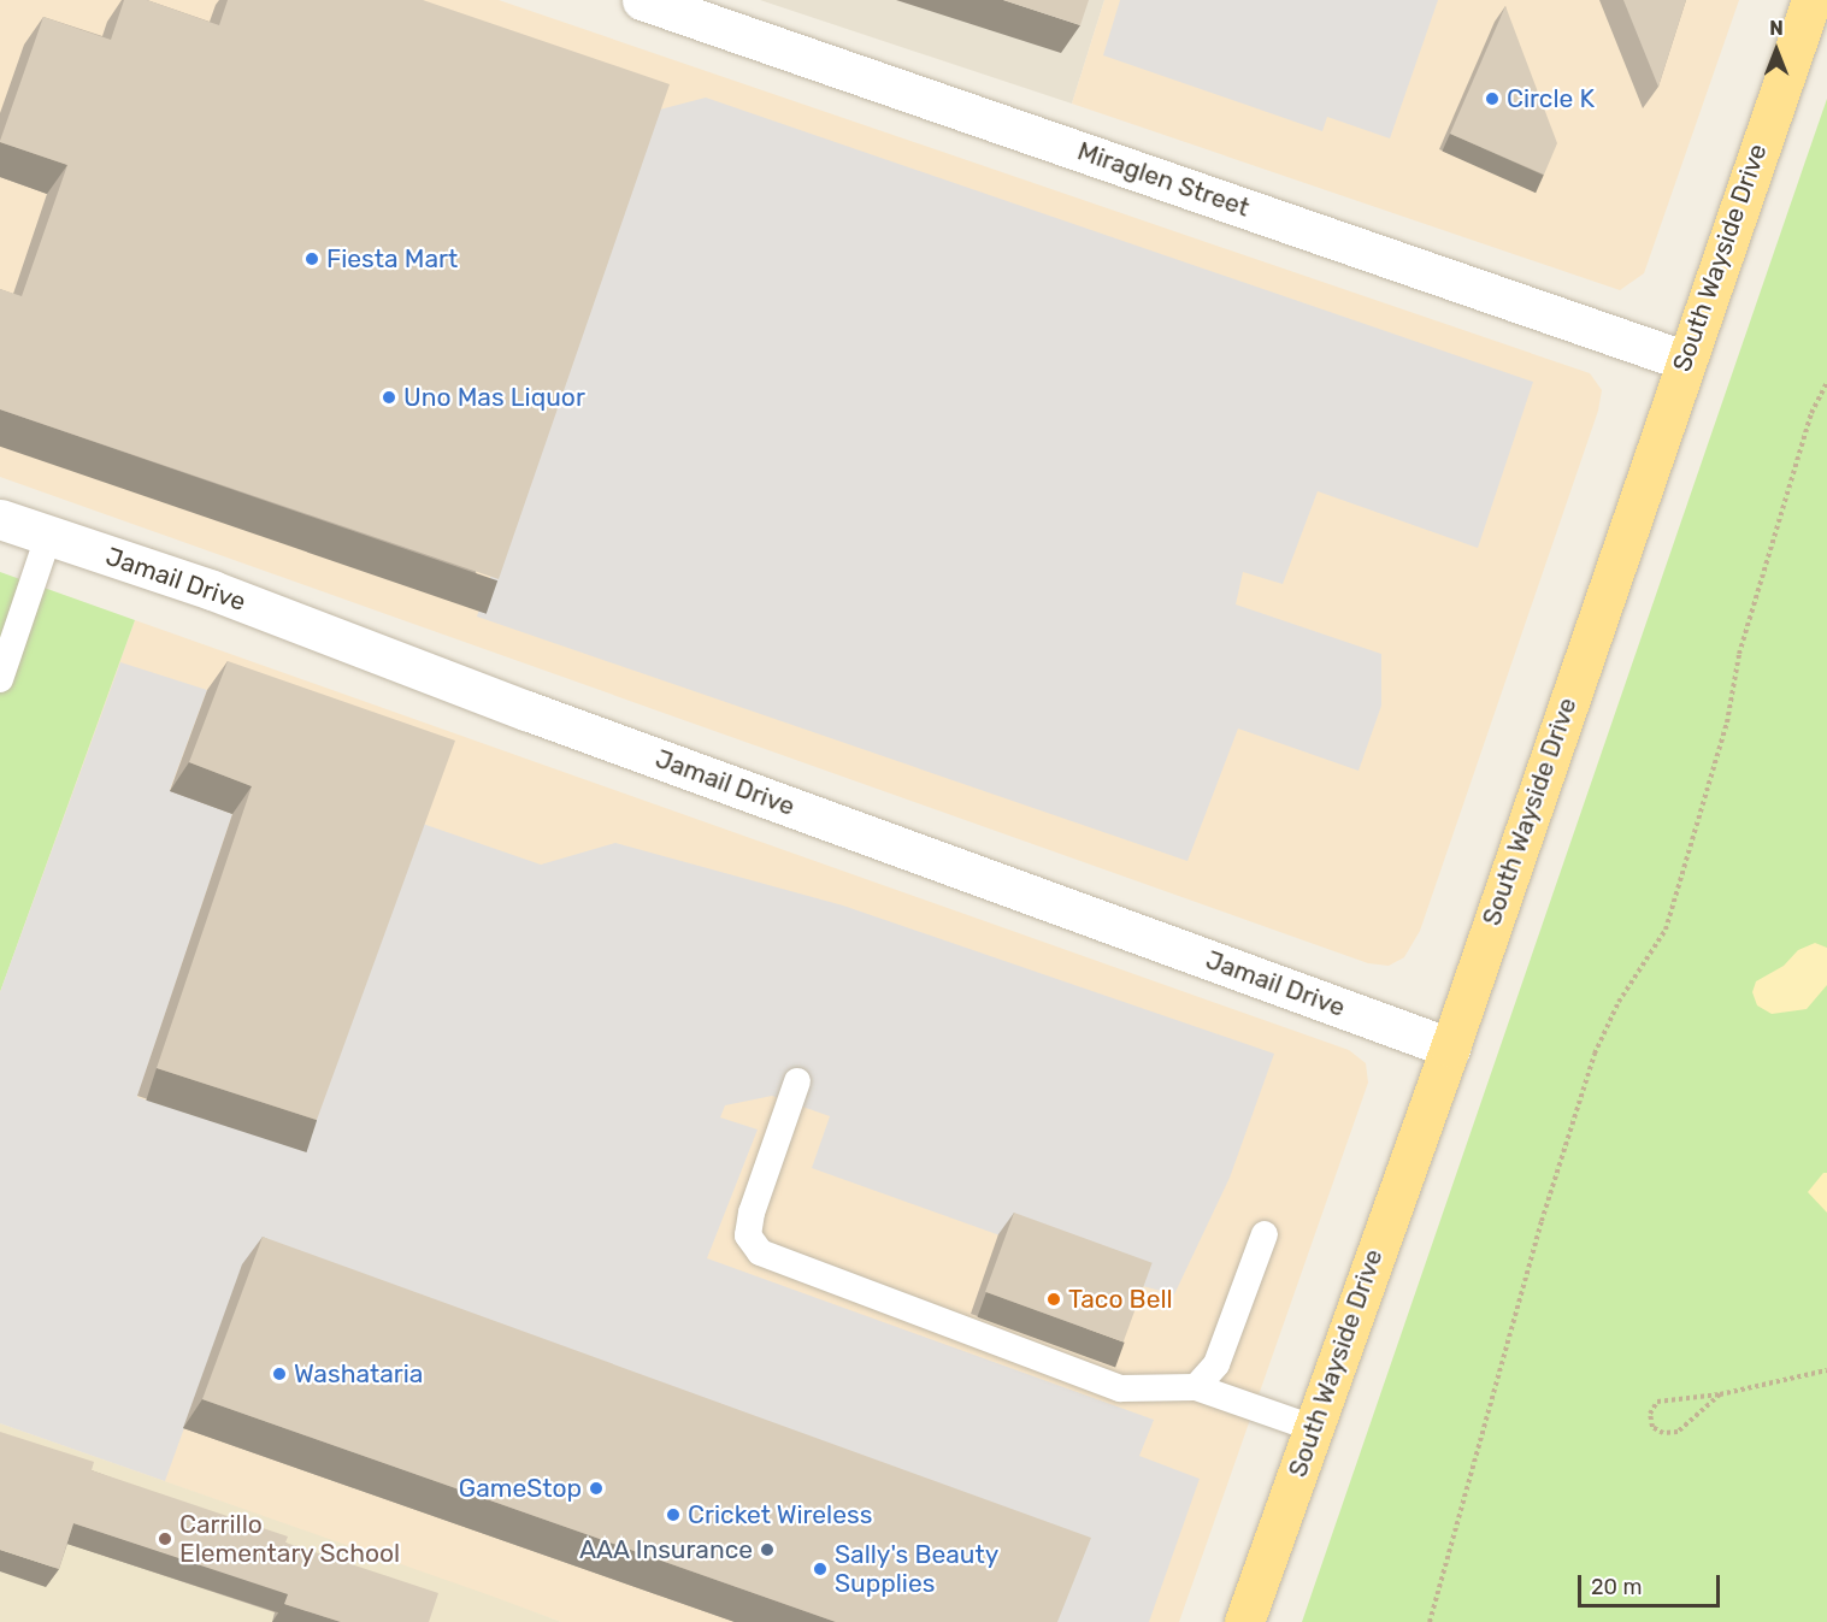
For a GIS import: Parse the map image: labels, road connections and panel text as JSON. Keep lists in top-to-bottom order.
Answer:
{
  "streets": {
    "main road": ["South Wayside Drive"],
    "street": ["Miraglen Street", "Jamail Drive"]
  },
  "crossings": [
    ["Miraglen Street", "South Wayside Drive"],
    ["South Wayside Drive", "Jamail Drive"]
  ],
  "places": [
    "Circle K",
    "Fiesta Mart",
    "Uno Mas Liquor",
    "Taco Bell",
    "Washataria",
    "GameStop",
    "Cricket Wireless",
    "Carrillo Elementary School",
    "AAA Insurance",
    "Sally's Beauty Supplies"
  ],
  "scale_bar": "20 m",
  "north": "top"
}
